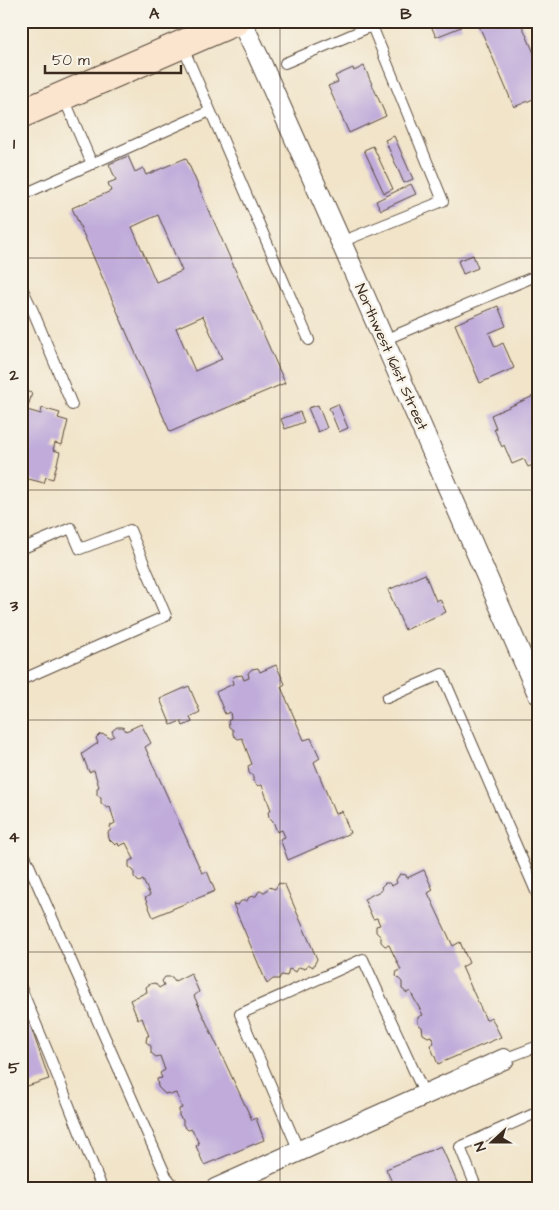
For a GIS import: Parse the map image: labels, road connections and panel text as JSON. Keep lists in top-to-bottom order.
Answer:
{
  "streets": {
    "street": ["Northwest 161st Street"]
  },
  "scale_bar": "50 m",
  "north": "left",
  "grid": {
    "columns": ["A", "B"],
    "rows": [
      "1",
      "2",
      "3",
      "4",
      "5"
    ]
  }
}
